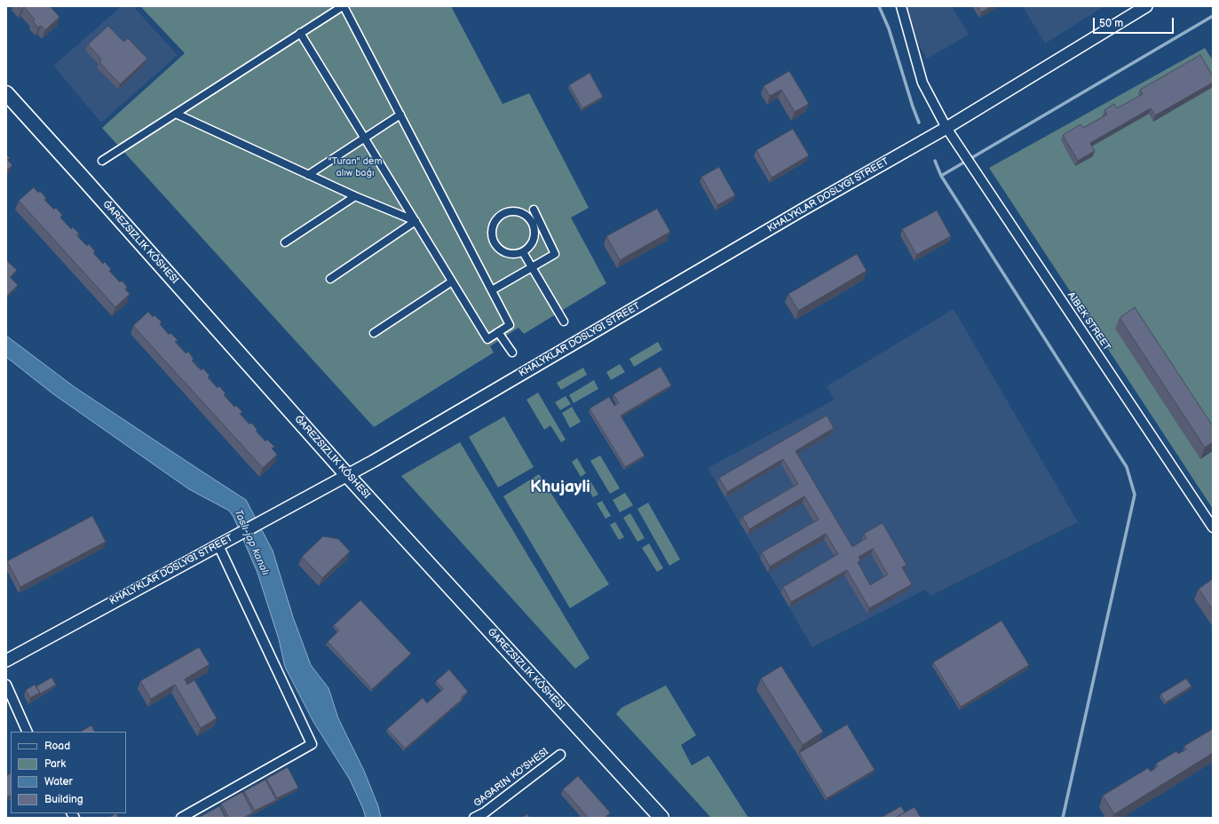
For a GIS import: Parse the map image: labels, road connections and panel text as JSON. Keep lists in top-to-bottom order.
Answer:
{
  "streets": {
    "main road": ["ǴAREZSIZLIK KÓSHESI"],
    "street": ["KHALYKLAR DOSLYGI STREET", "AIBEK STREET", "GAGARIN KO'SHESI"]
  },
  "crossings": [
    ["KHALYKLAR DOSLYGI STREET", "ǴAREZSIZLIK KÓSHESI"],
    ["KHALYKLAR DOSLYGI STREET", "AIBEK STREET"]
  ],
  "districts": ["Khujayli"],
  "water": ["Taslı-jap kanalı"],
  "parks": ["\"Turan\" dem alıw baǵı"],
  "legend": [
    "Road",
    "Park",
    "Water",
    "Building"
  ],
  "scale_bar": "50 m"
}
